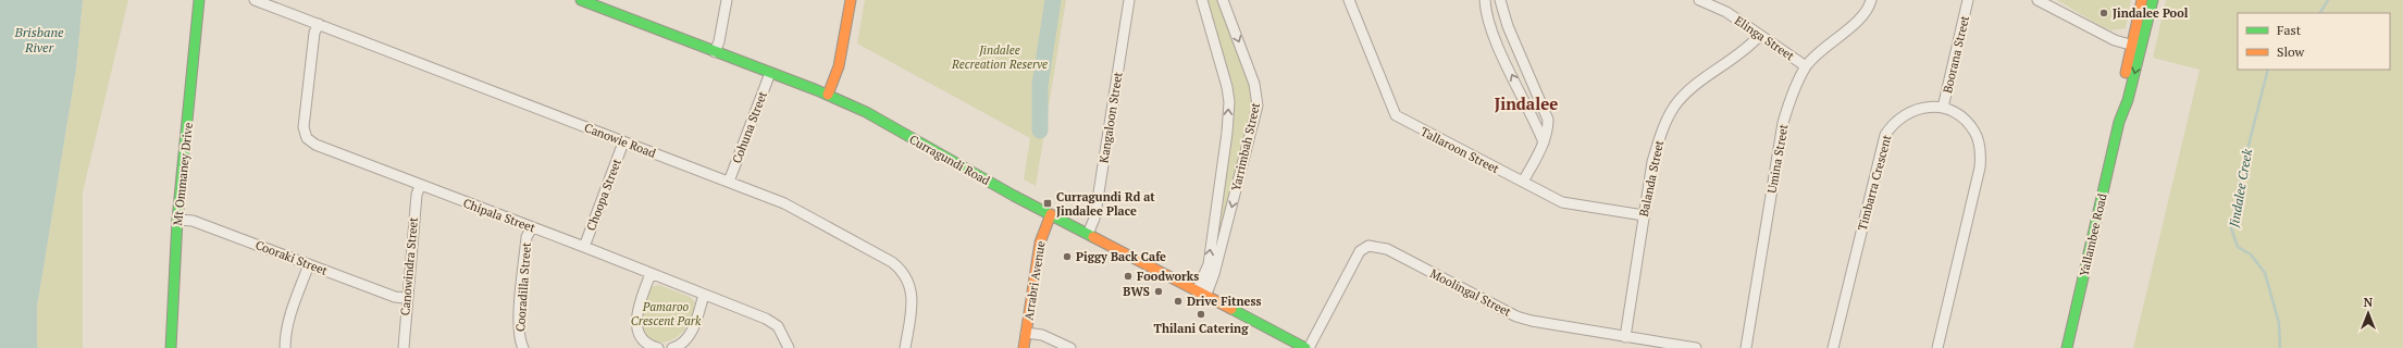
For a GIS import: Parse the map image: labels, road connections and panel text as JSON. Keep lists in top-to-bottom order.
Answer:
{
  "streets": {
    "street": [
      "Elinga Street",
      "Boorana Street",
      "Kangaloon Street",
      "Cohuna Street",
      "Canowie Road",
      "Yarrimbah Street",
      "Tallaroon Street",
      "Umina Street",
      "Curragundi Road",
      "Mt Ommaney Drive",
      "Balanda Street",
      "Timbarra Crescent",
      "Choopa Street",
      "Chipala Street",
      "Yallambee Road",
      "Cooraki Street",
      "Canowindra Street",
      "Arrabri Avenue",
      "Cooradilla Street",
      "Moolingal Street"
    ]
  },
  "crossings": [
    ["Elinga Street", "Umina Street"],
    ["Elinga Street", "Balanda Street"],
    ["Boorana Street", "Timbarra Crescent"],
    ["Kangaloon Street", "Curragundi Road"],
    ["Cohuna Street", "Canowie Road"],
    ["Cohuna Street", "Curragundi Road"],
    ["Canowie Road", "Choopa Street"],
    ["Canowie Road", "Chipala Street"],
    ["Yarrimbah Street", "Curragundi Road"],
    ["Tallaroon Street", "Balanda Street"],
    ["Curragundi Road", "Arrabri Avenue"],
    ["Mt Ommaney Drive", "Cooraki Street"],
    ["Balanda Street", "Moolingal Street"],
    ["Choopa Street", "Chipala Street"],
    ["Chipala Street", "Canowindra Street"],
    ["Chipala Street", "Cooradilla Street"],
    ["Cooraki Street", "Canowindra Street"]
  ],
  "districts": ["Jindalee"],
  "water": ["Brisbane River", "Jindalee Creek"],
  "parks": ["Jindalee Recreation Reserve", "Pamaroo Crescent Park"],
  "places": {
    "other": [
      "Jindalee Pool",
      "Piggy Back Cafe",
      "Foodworks",
      "BWS",
      "Drive Fitness",
      "Thilani Catering"
    ],
    "transit": ["Curragundi Rd at Jindalee Place"]
  },
  "legend": ["Fast", "Slow"],
  "north": "top"
}
